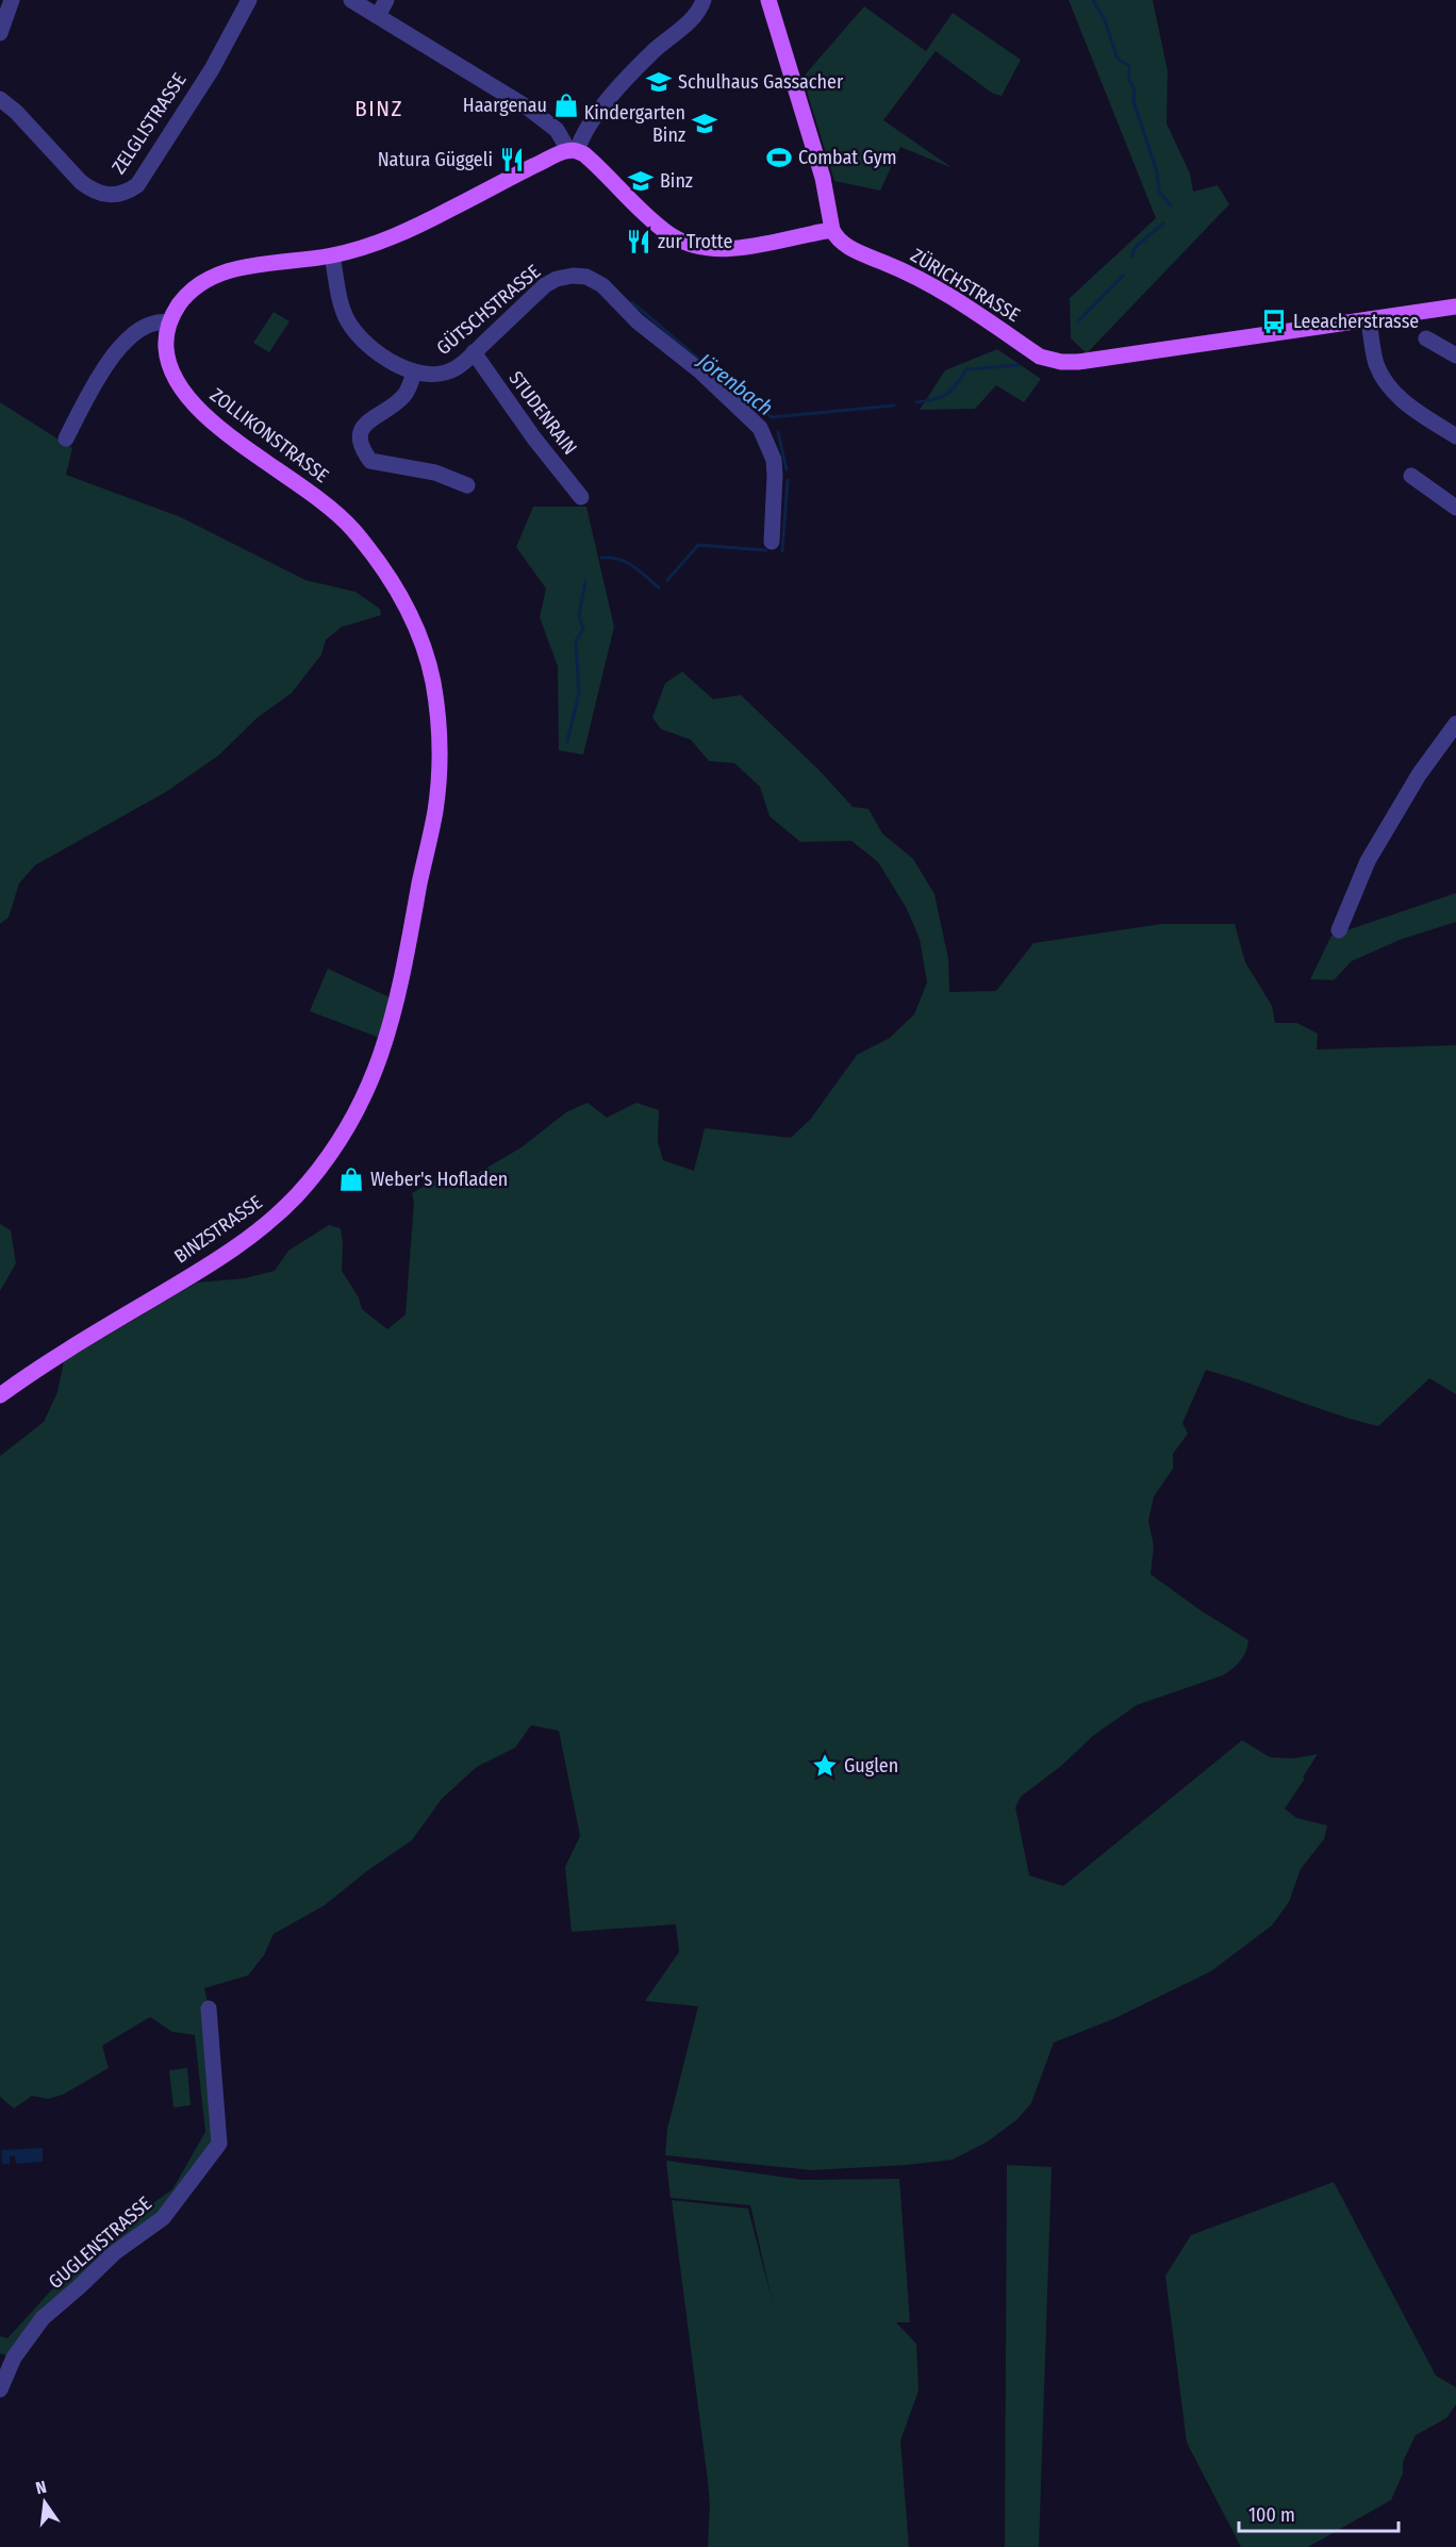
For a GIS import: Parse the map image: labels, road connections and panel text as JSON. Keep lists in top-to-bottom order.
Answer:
{
  "streets": {
    "main road": ["ZÜRICHSTRASSE", "ZOLLIKONSTRASSE", "BINZSTRASSE"],
    "street": [
      "ZELGLISTRASSE",
      "GÜTSCHSTRASSE",
      "STUDENRAIN",
      "GUGLENSTRASSE"
    ]
  },
  "crossings": [
    ["GÜTSCHSTRASSE", "STUDENRAIN"],
    ["GÜTSCHSTRASSE", "ZOLLIKONSTRASSE"],
    ["ZOLLIKONSTRASSE", "BINZSTRASSE"]
  ],
  "districts": ["BINZ"],
  "water": ["Jörenbach"],
  "places": {
    "school or university": ["Schulhaus Gassacher", "Kindergarten Binz", "Binz"],
    "shop": ["Haargenau", "Weber's Hofladen"],
    "sports": ["Combat Gym"],
    "restaurant": ["Natura Güggeli", "zur Trotte"],
    "bus stop": ["Leeacherstrasse"],
    "place": ["Guglen"]
  },
  "scale_bar": "100 m",
  "north": "top"
}
